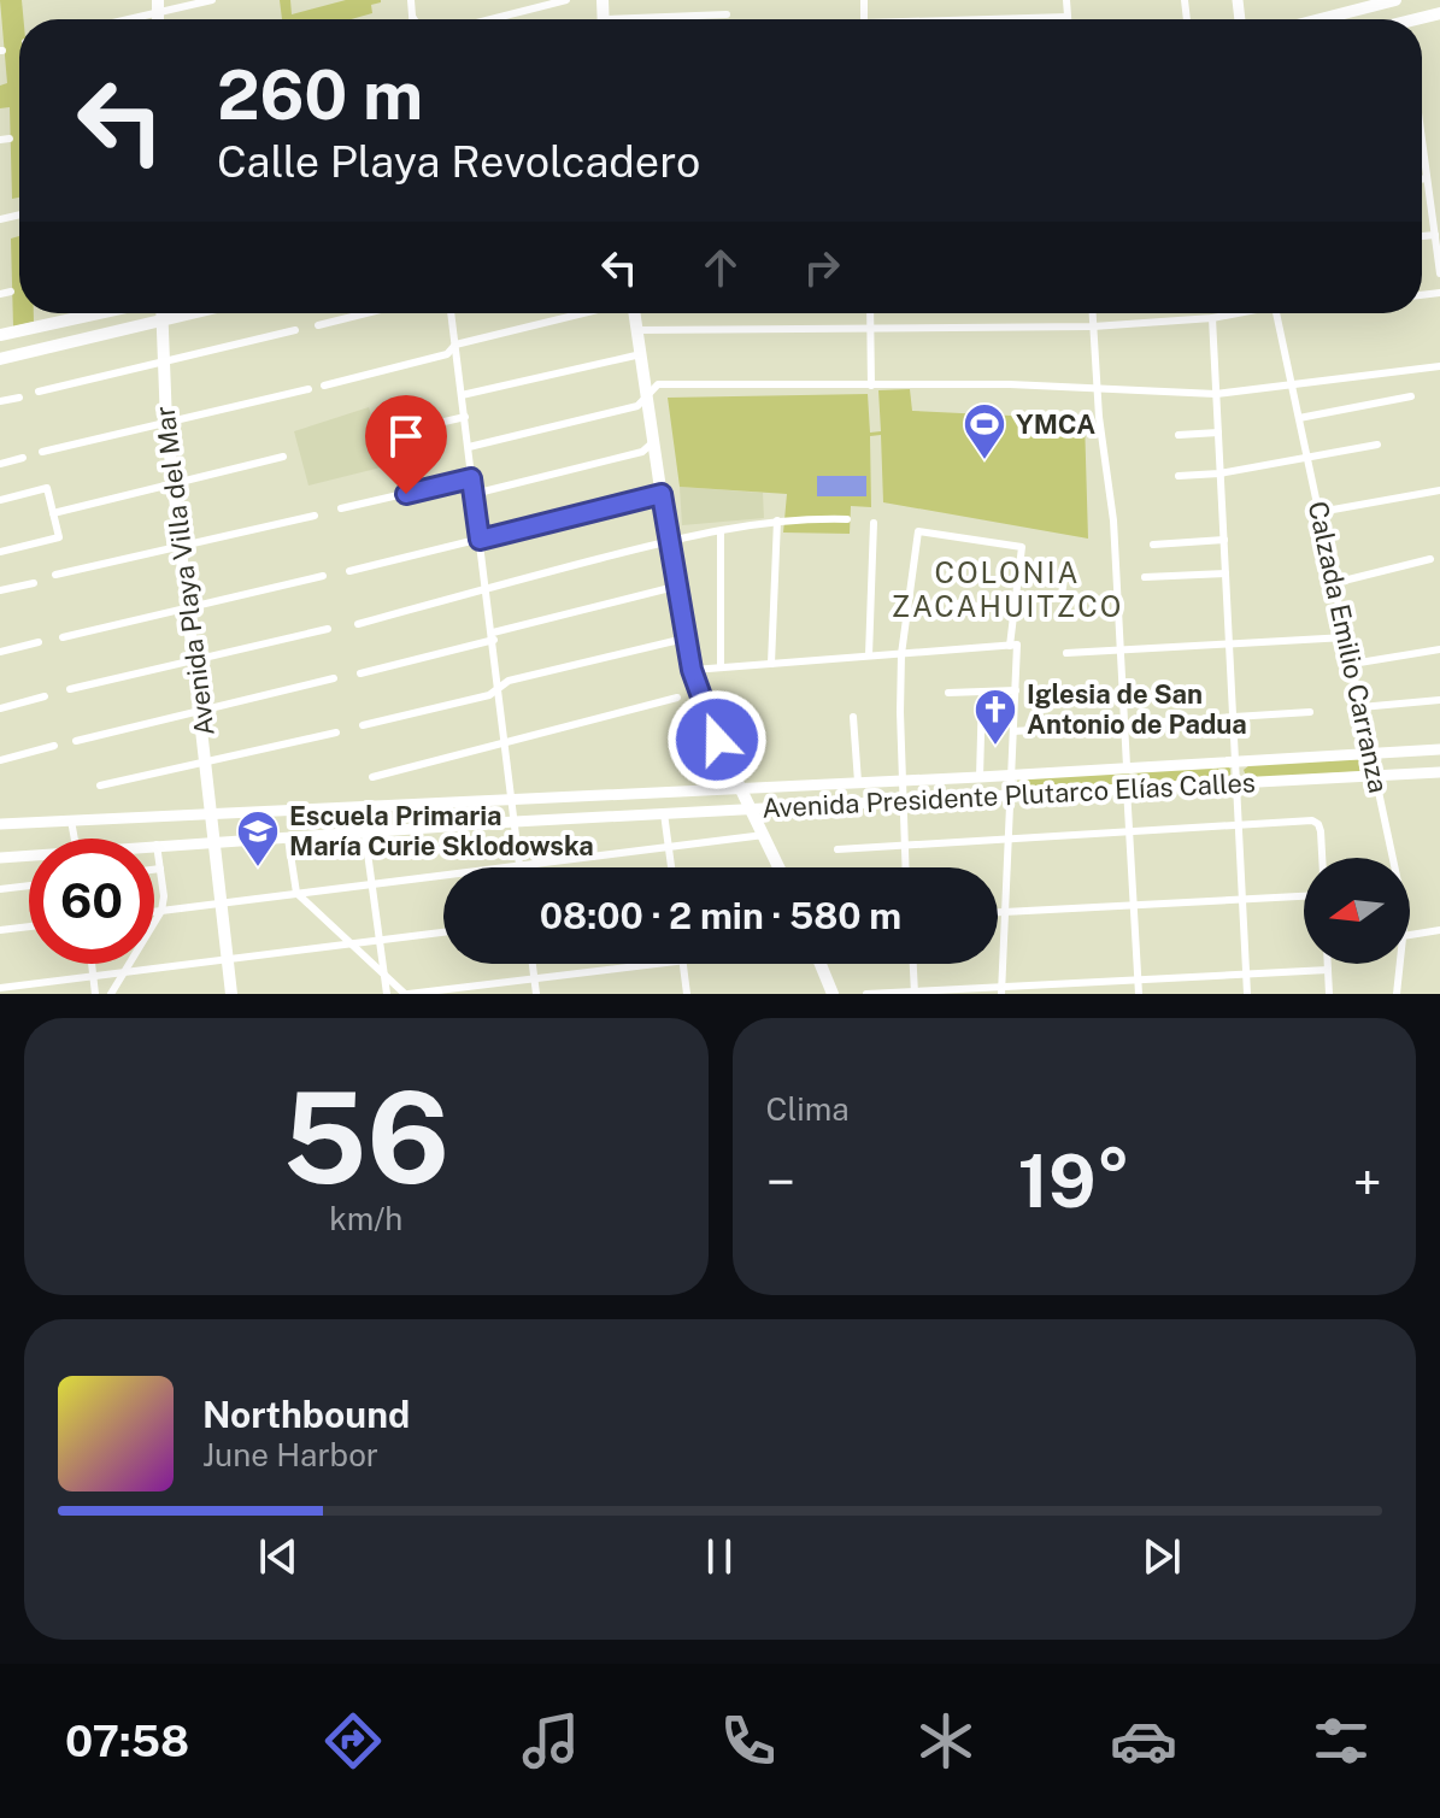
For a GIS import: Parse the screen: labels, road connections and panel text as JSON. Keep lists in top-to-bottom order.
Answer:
{
  "streets": {
    "main road": ["Avenida Playa Villa del Mar", "Avenida Presidente Plutarco Elías Calles"],
    "street": ["Calzada Emilio Carranza"]
  },
  "crossings": [
    ["Avenida Playa Villa del Mar", "Avenida Presidente Plutarco Elías Calles"],
    ["Calzada Emilio Carranza", "Avenida Presidente Plutarco Elías Calles"]
  ],
  "districts": ["COLONIA ZACAHUITZCO"],
  "places": {
    "sports": ["YMCA"],
    "church": ["Iglesia de San Antonio de Padua"],
    "school or university": ["Escuela Primaria María Curie Sklodowska"]
  },
  "north": "left",
  "page": {
    "turn": ["260 m", "Calle Playa Revolcadero"],
    "limit": "60",
    "trip": "08:00 · 2 min · 580 m",
    "tile": [
      ["56", "km/h"],
      "Clima"
    ],
    "heat": ["−", "19°", "+"],
    "song": ["Northbound", "June Harbor"],
    "tabs": "07:58"
  }
}
